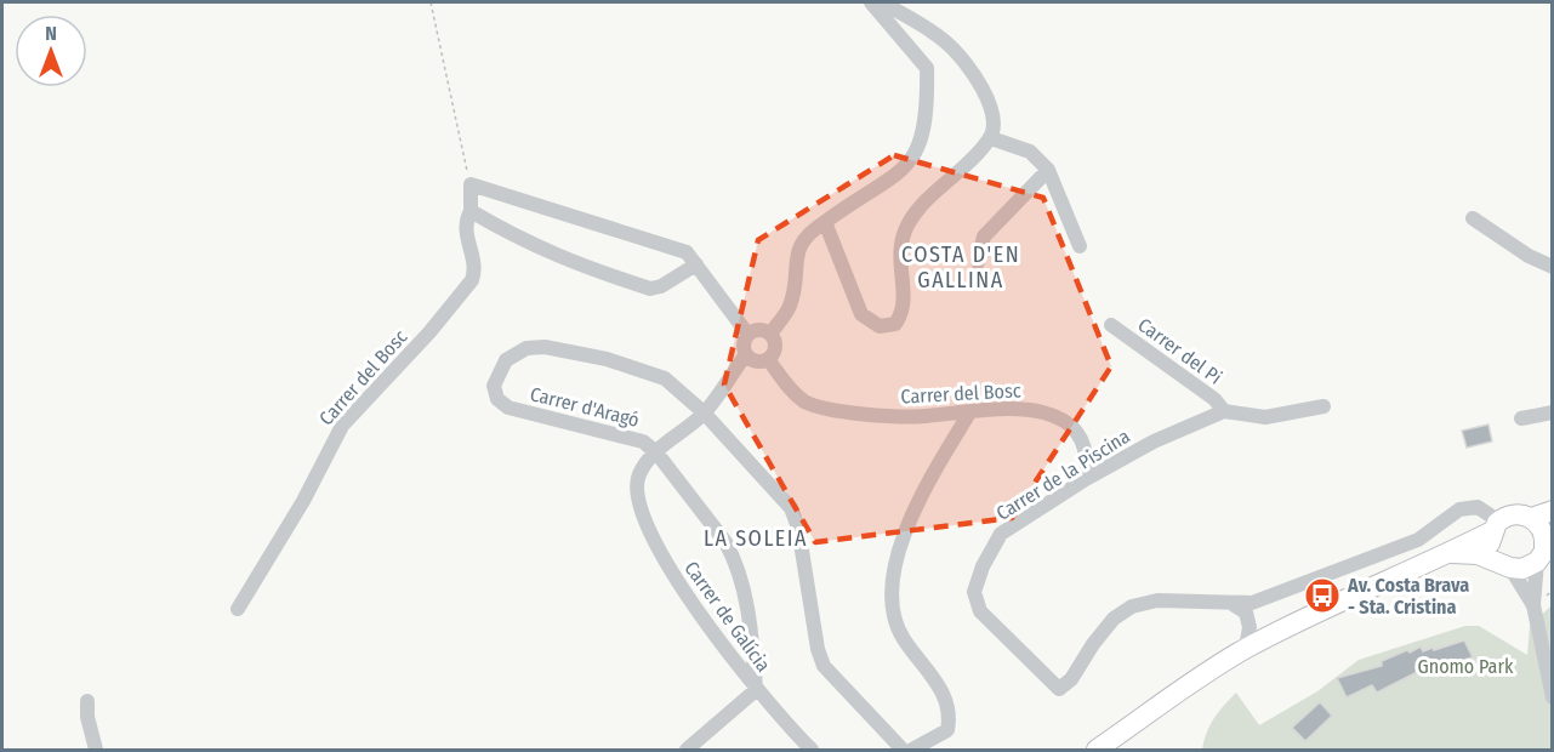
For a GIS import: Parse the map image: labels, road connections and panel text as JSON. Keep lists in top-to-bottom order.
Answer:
{
  "streets": {
    "street": [
      "Carrer del Pi",
      "Carrer del Bosc",
      "Carrer d'Aragó",
      "Carrer de la Piscina",
      "Carrer de Galícia"
    ]
  },
  "crossings": [
    ["Carrer del Pi", "Carrer de la Piscina"],
    ["Carrer del Bosc", "Carrer de la Piscina"],
    ["Carrer del Bosc", "Carrer de Galícia"],
    ["Carrer d'Aragó", "Carrer de Galícia"]
  ],
  "districts": ["COSTA D'EN GALLINA", "LA SOLEIA"],
  "parks": ["Gnomo Park"],
  "places": {
    "bus stop": ["Av. Costa Brava - Sta. Cristina"]
  },
  "north": "top"
}
